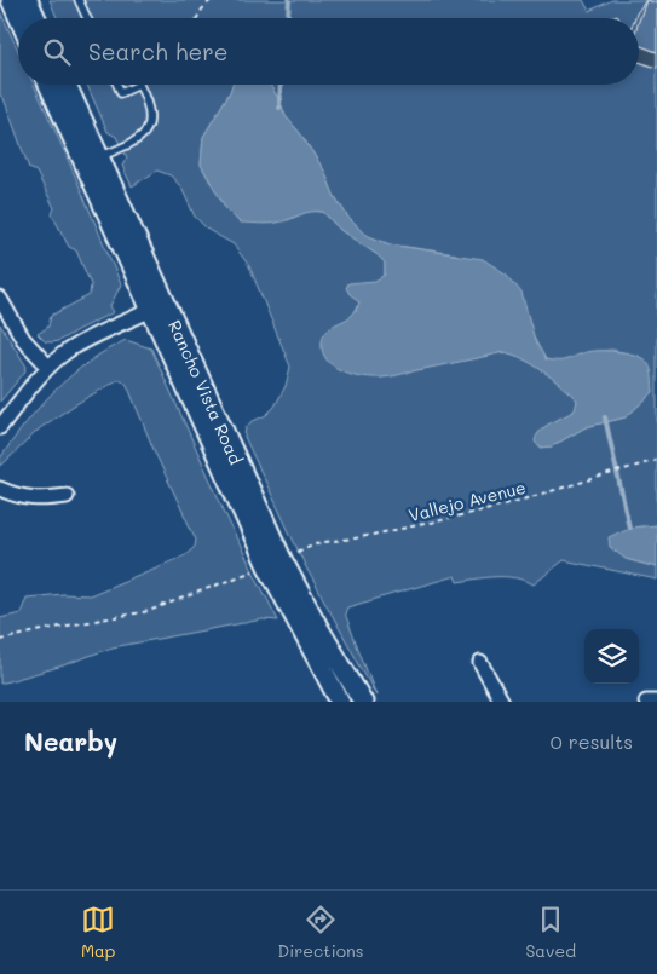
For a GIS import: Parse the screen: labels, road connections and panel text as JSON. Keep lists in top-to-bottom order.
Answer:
{
  "streets": {
    "main road": ["Rancho Vista Road"],
    "path": ["Vallejo Avenue"]
  },
  "crossings": [
    ["Rancho Vista Road", "Vallejo Avenue"]
  ],
  "page": {
    "search": "Search here",
    "heading": ["Nearby", "0 results"],
    "nav": ["Map", "Directions", "Saved"]
  }
}
